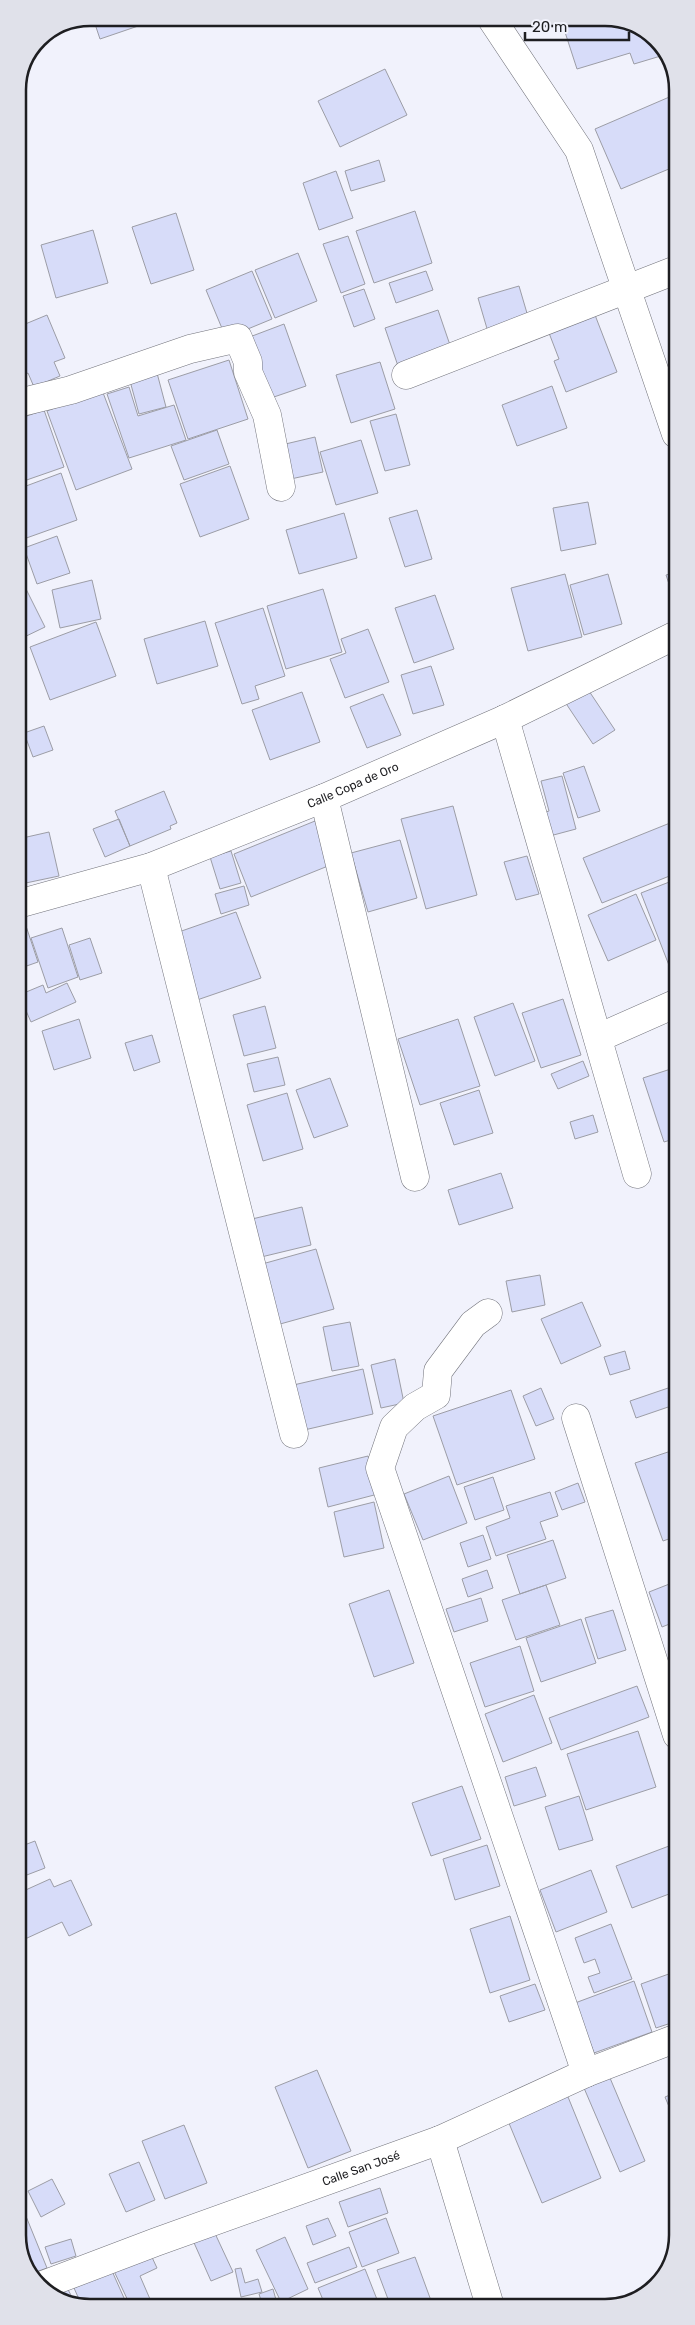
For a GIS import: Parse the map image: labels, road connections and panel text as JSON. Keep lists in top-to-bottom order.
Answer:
{
  "streets": {
    "street": ["Calle Copa de Oro", "Calle San José"]
  },
  "scale_bar": "20 m"
}
